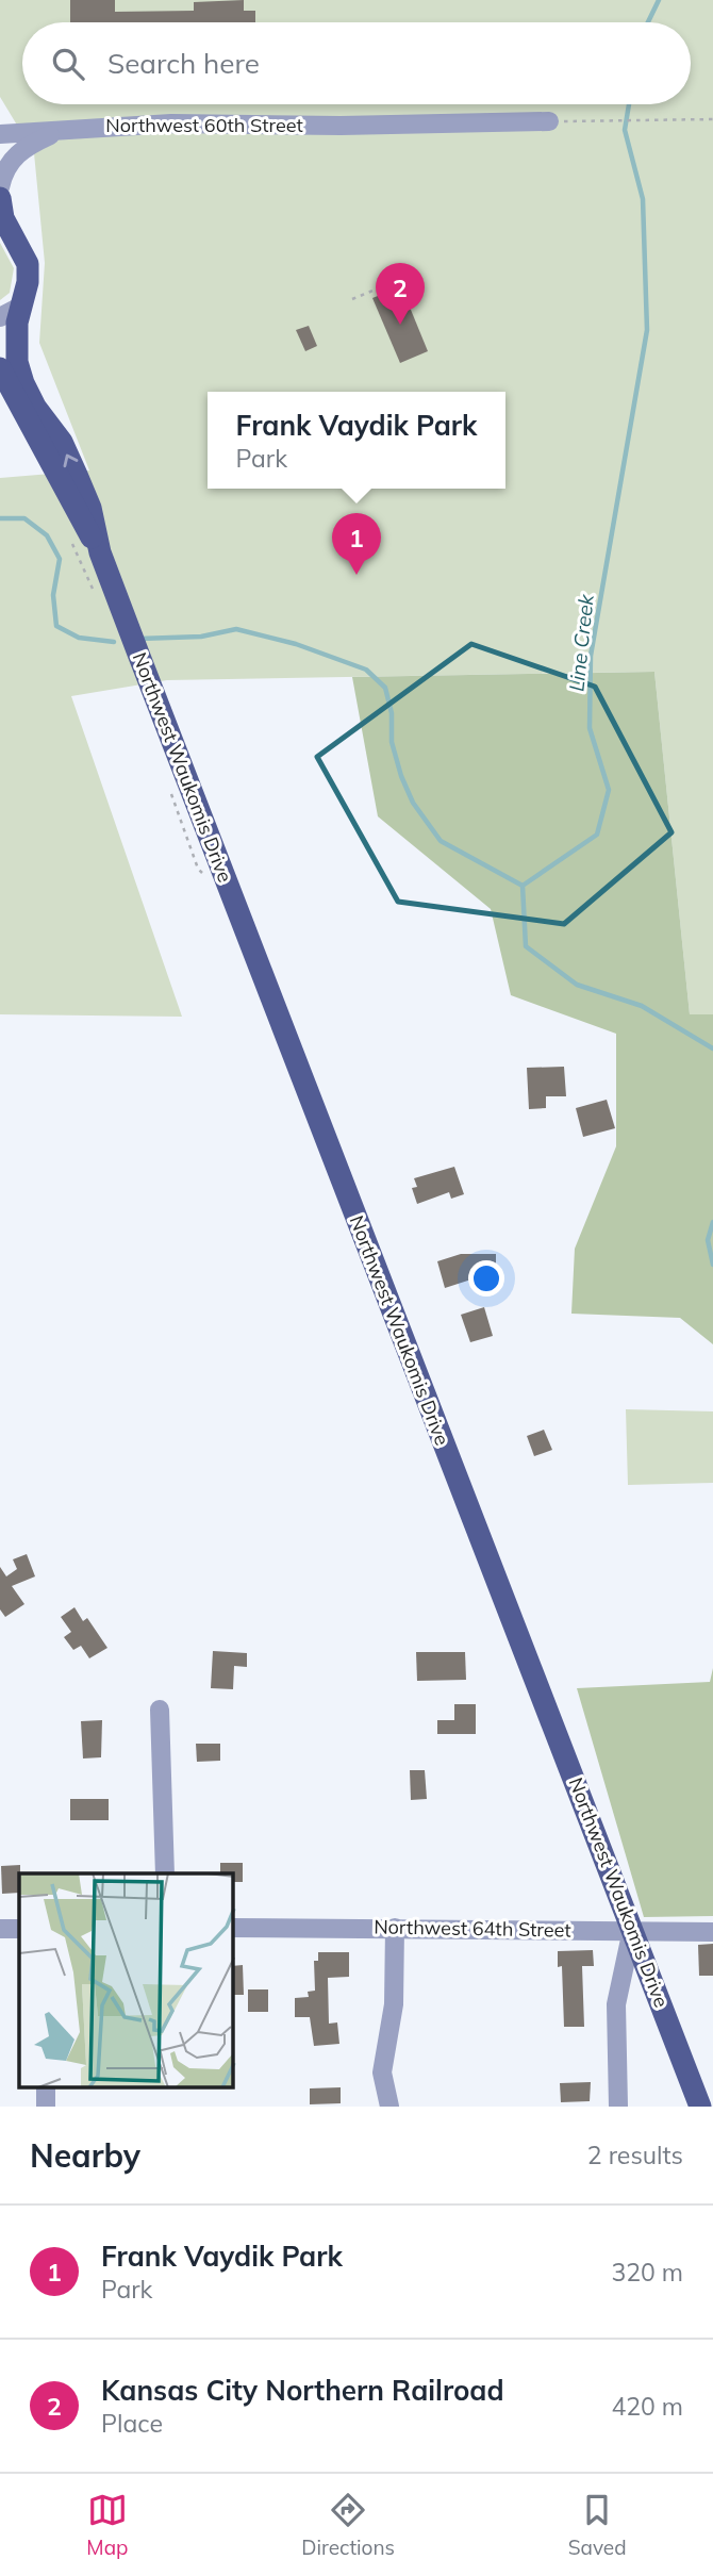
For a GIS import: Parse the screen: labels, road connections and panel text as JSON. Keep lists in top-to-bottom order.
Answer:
{
  "streets": {
    "main road": ["Northwest Waukomis Drive"],
    "street": ["Northwest 60th Street", "Northwest 64th Street"]
  },
  "crossings": [
    ["Northwest Waukomis Drive", "Northwest 64th Street"]
  ],
  "water": ["Line Creek"],
  "page": {
    "search": "Search here",
    "pins": ["2", "1"],
    "popup": ["Frank Vaydik Park", "Park"],
    "heading": ["Nearby", "2 results"],
    "list": [
      {
        "mark": "1",
        "name": "Frank Vaydik Park",
        "note": "Park",
        "value": "320 m"
      },
      {
        "mark": "2",
        "name": "Kansas City Northern Railroad",
        "note": "Place",
        "value": "420 m"
      }
    ],
    "nav": ["Map", "Directions", "Saved"]
  }
}
